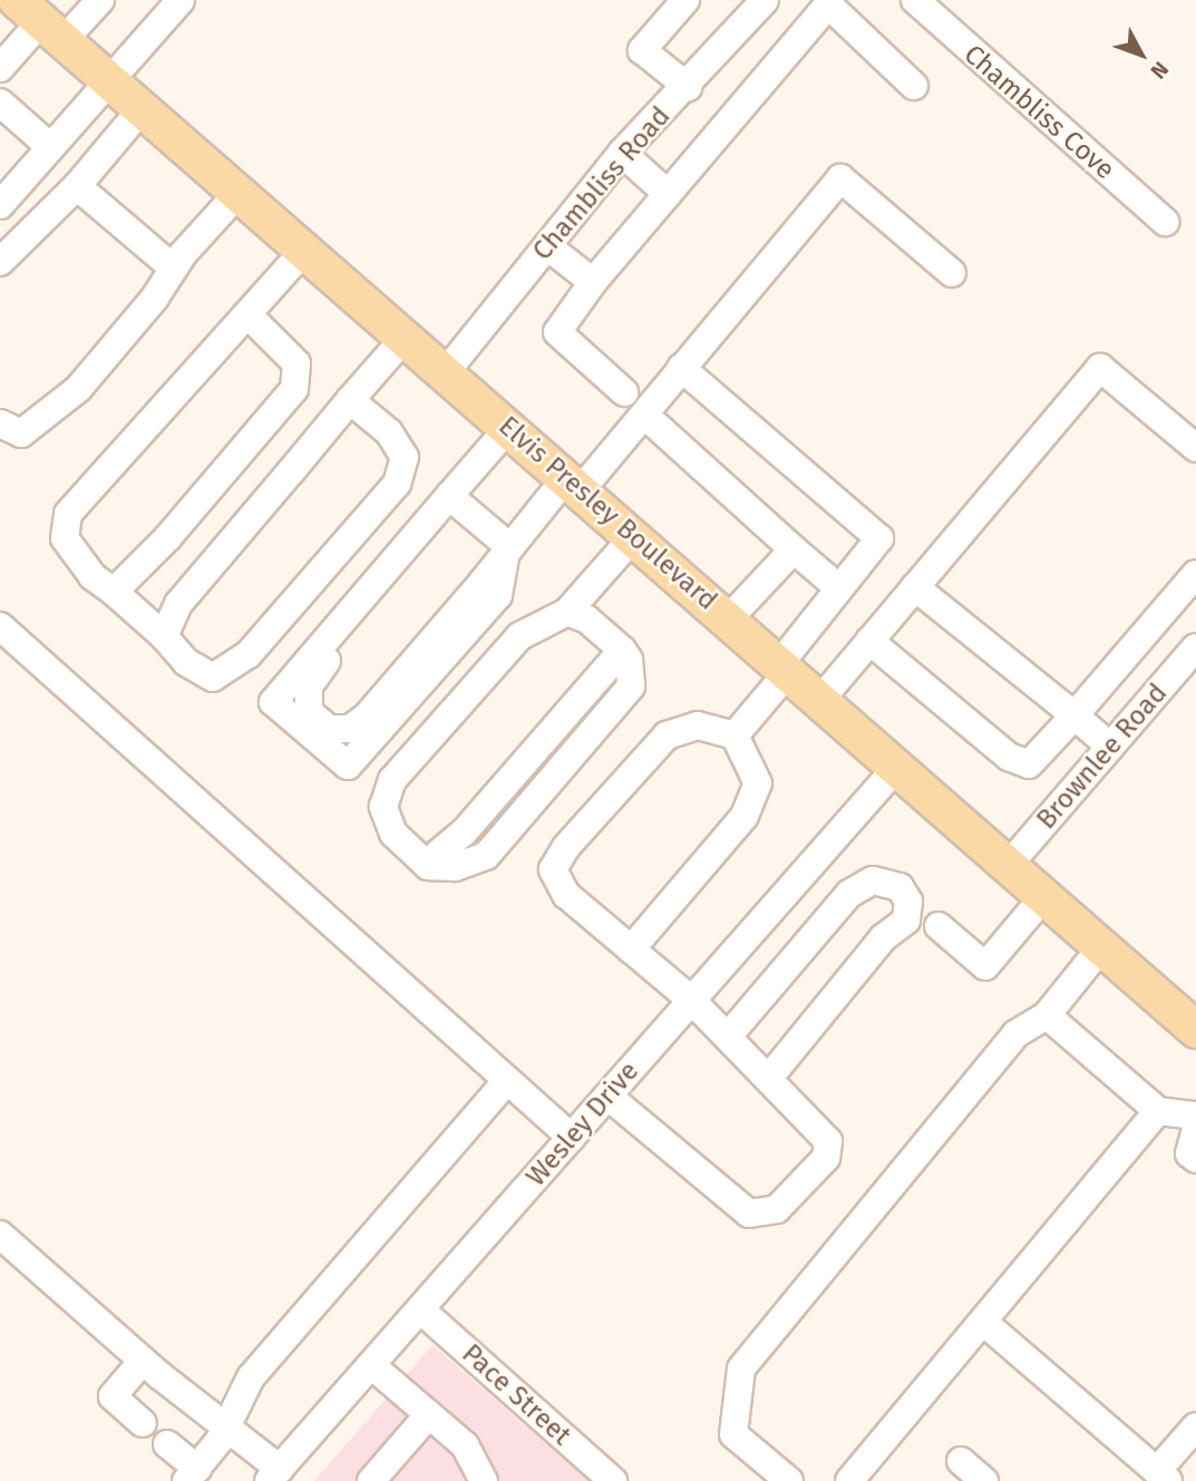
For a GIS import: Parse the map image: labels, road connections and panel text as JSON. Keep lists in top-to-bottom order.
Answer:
{
  "streets": {
    "main road": ["Elvis Presley Boulevard"],
    "street": [
      "Chambliss Cove",
      "Chambliss Road",
      "Brownlee Road",
      "Wesley Drive",
      "Pace Street"
    ]
  },
  "crossings": [
    ["Chambliss Road", "Elvis Presley Boulevard"],
    ["Elvis Presley Boulevard", "Brownlee Road"],
    ["Elvis Presley Boulevard", "Wesley Drive"],
    ["Wesley Drive", "Pace Street"]
  ],
  "north": "bottom right"
}
